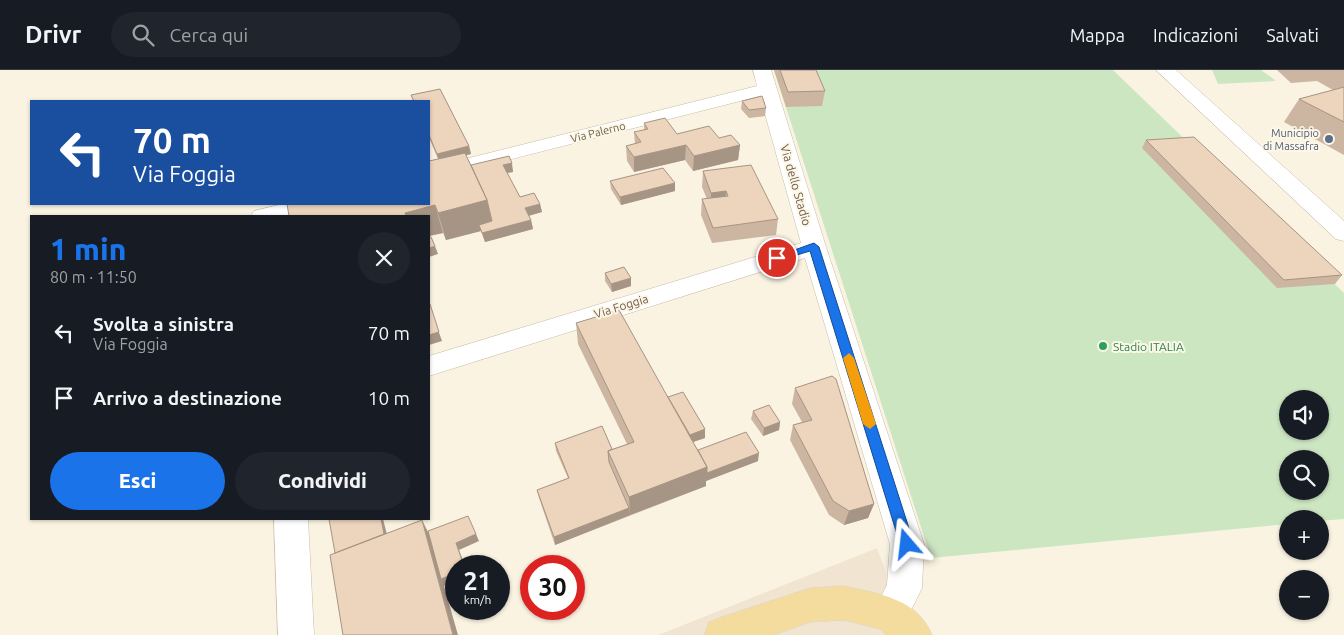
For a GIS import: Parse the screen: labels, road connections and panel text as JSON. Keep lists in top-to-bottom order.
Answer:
{
  "streets": {
    "street": ["Via Palerno", "Via dello Stadio", "Via Foggia"]
  },
  "crossings": [
    ["Via Palerno", "Via dello Stadio"],
    ["Via dello Stadio", "Via Foggia"]
  ],
  "places": ["Municipio di Massafra", "Stadio ITALIA"],
  "page": {
    "header": "Drivr",
    "search": "Cerca qui",
    "nav": ["Mappa", "Indicazioni", "Salvati"],
    "turn": ["70 m", "Via Foggia"],
    "heading": ["1 min", "80 m · 11:50"],
    "list": [
      {
        "name": "Svolta a sinistra",
        "note": "Via Foggia",
        "value": "70 m"
      },
      {
        "name": "Arrivo a destinazione",
        "value": "10 m"
      }
    ],
    "map_buttons": ["+", "−"],
    "buttons": ["Esci", "Condividi"],
    "speed": "21 km/h",
    "limit": "30"
  }
}
